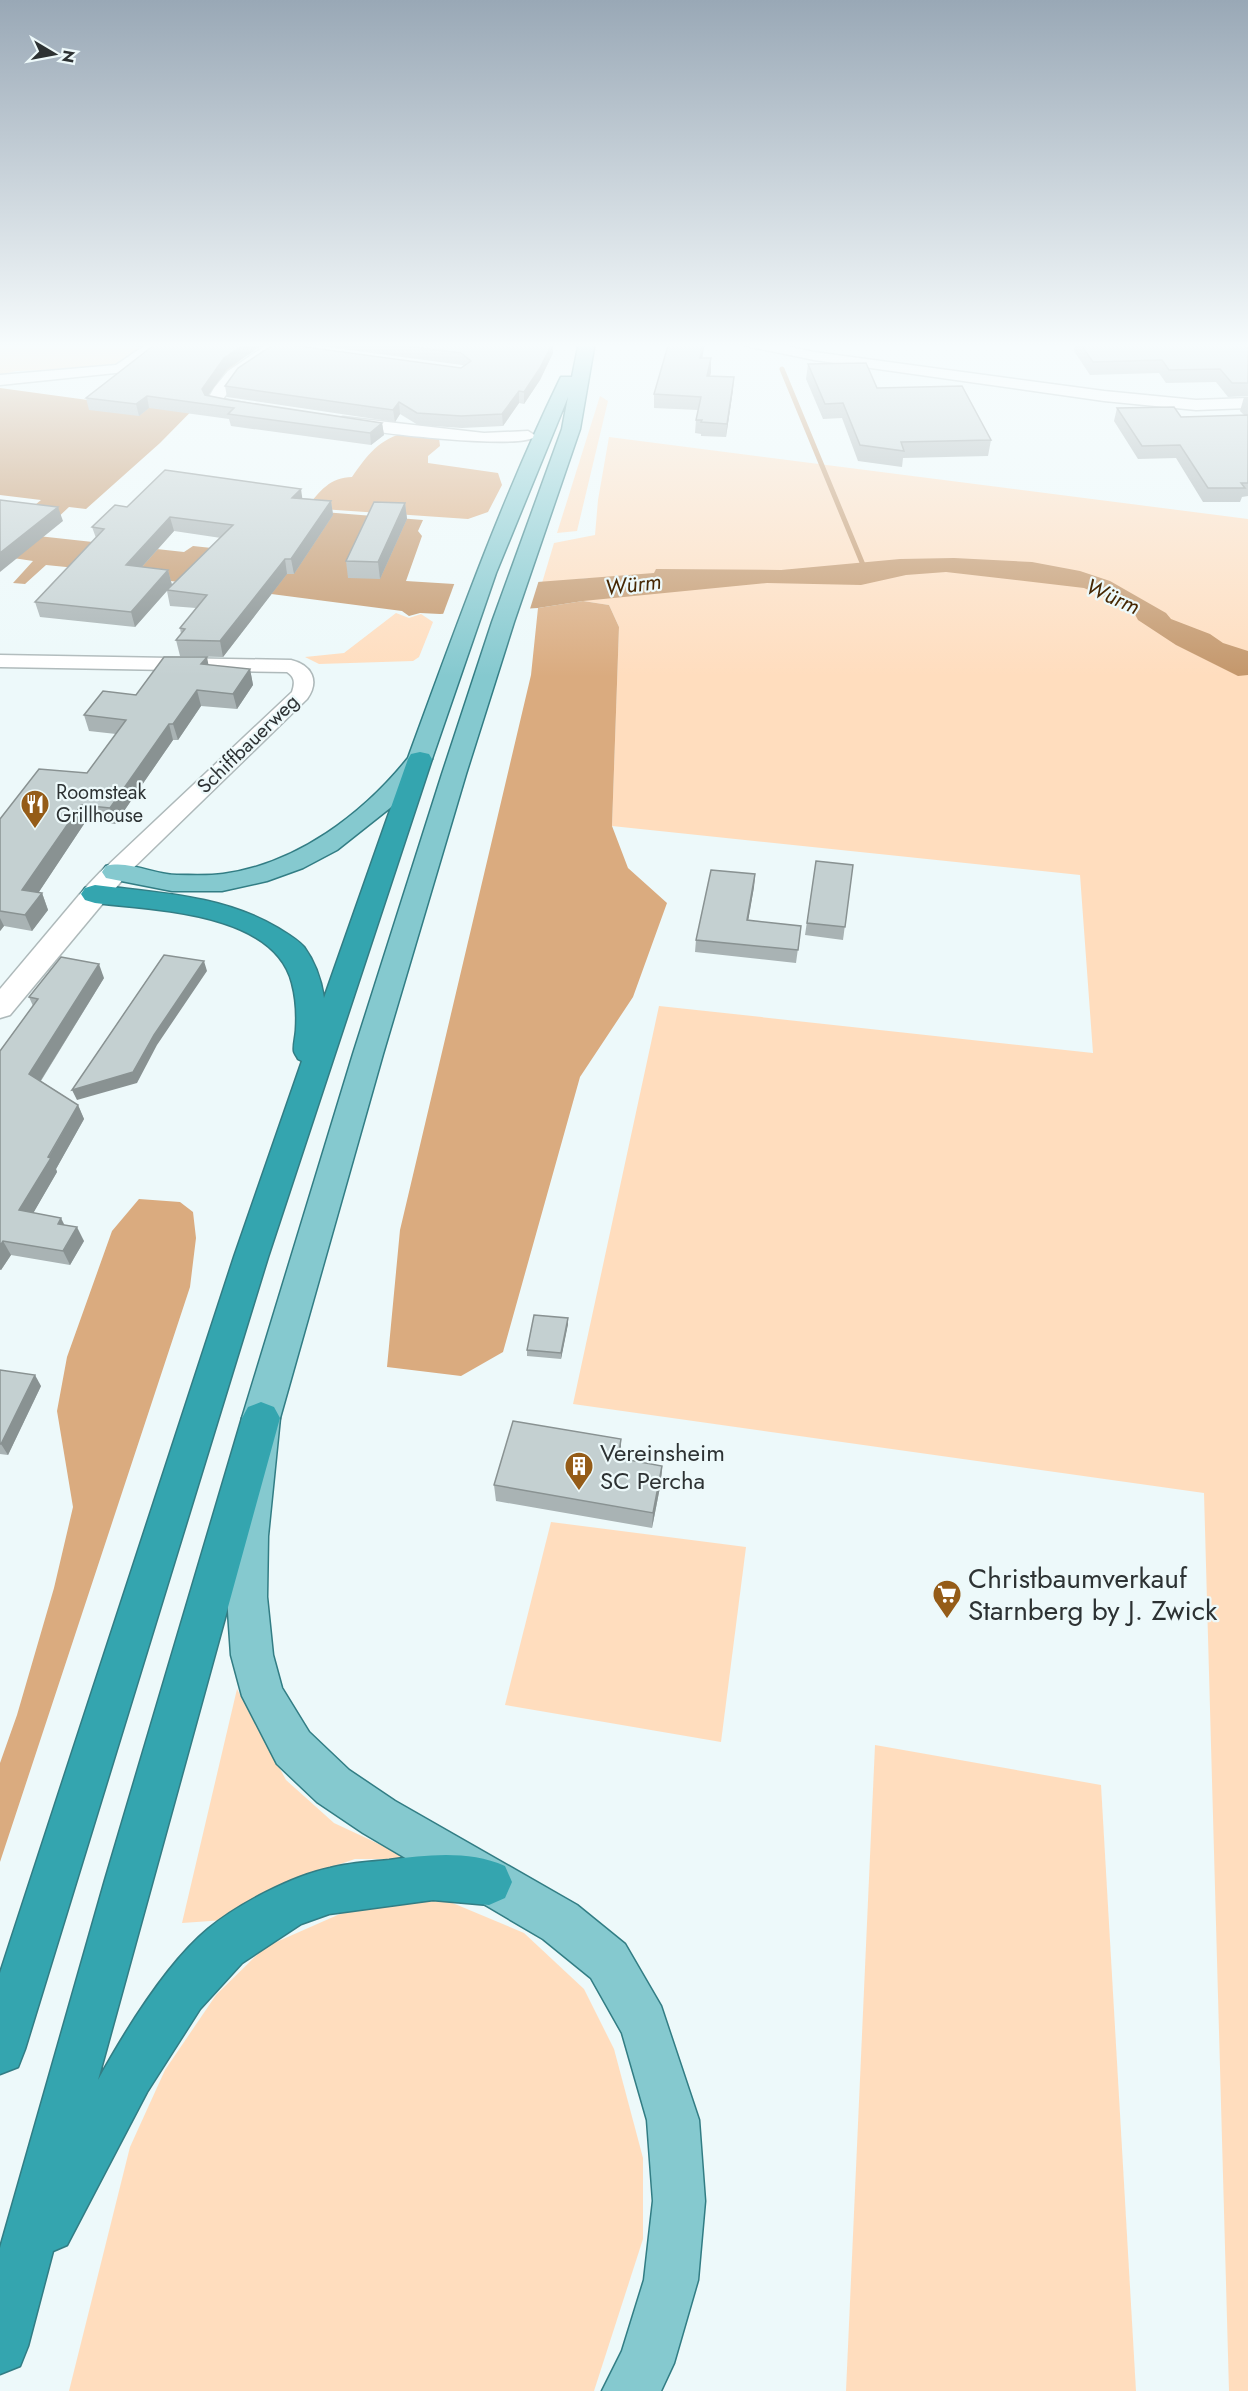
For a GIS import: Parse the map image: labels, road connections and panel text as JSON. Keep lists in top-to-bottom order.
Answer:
{
  "streets": {
    "street": ["Schiffbauerweg"]
  },
  "water": ["Würm"],
  "places": {
    "restaurant": ["Roomsteak Grillhouse"],
    "building": ["Vereinsheim SC Percha"],
    "supermarket": ["Christbaumverkauf Starnberg by J. Zwick"]
  },
  "north": "right"
}
